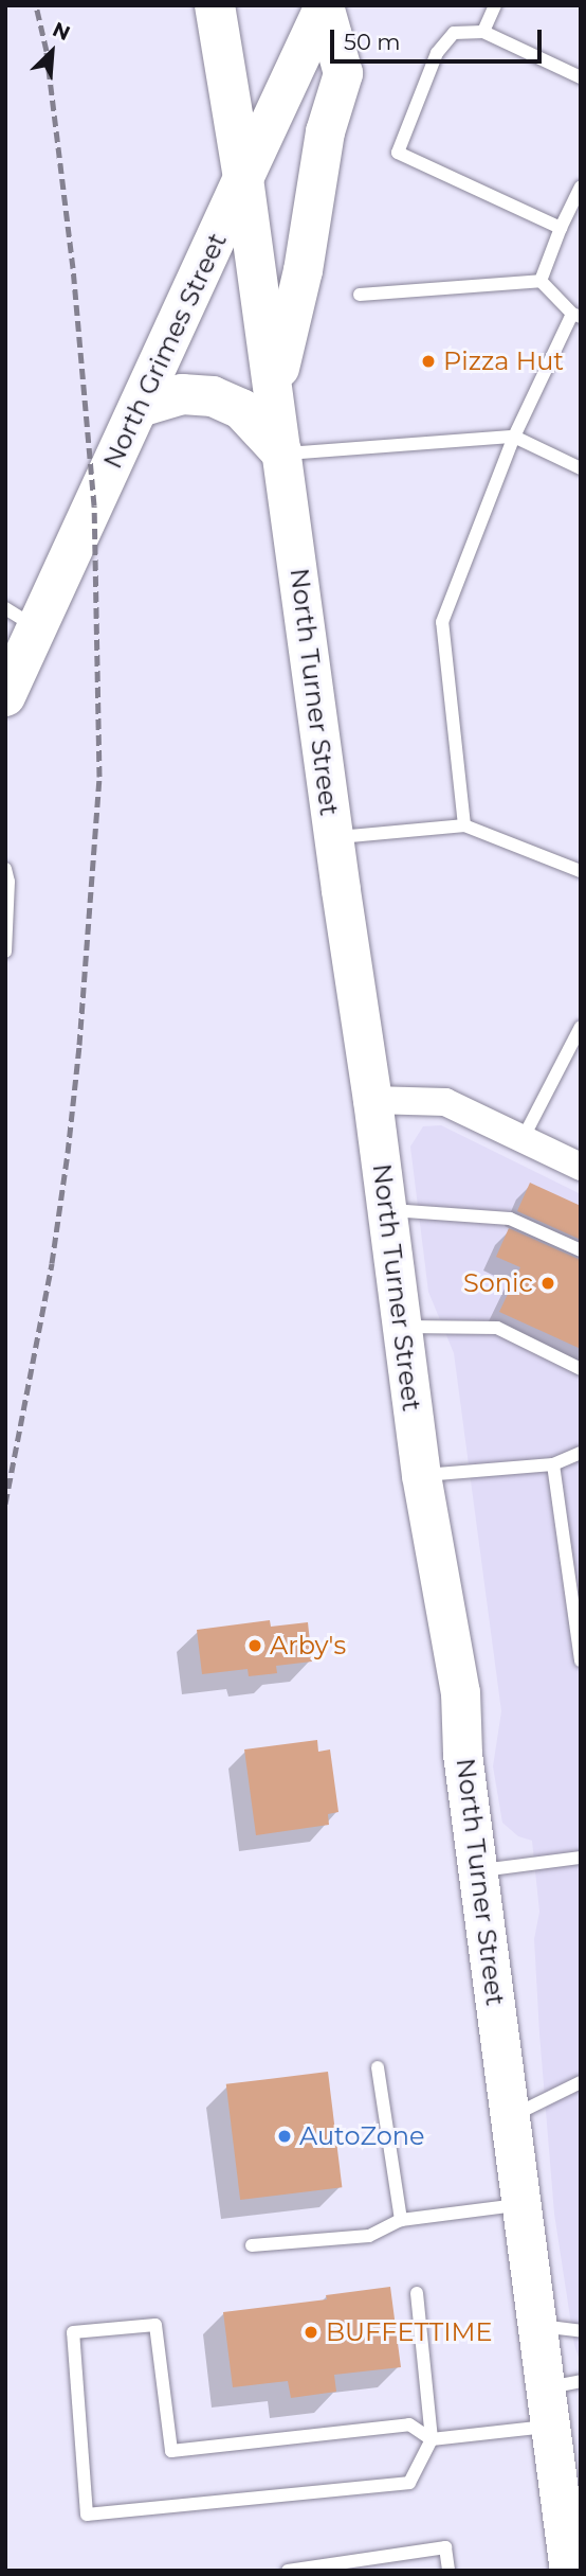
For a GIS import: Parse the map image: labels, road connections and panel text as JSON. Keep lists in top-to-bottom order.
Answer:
{
  "streets": {
    "main road": ["North Grimes Street", "North Turner Street"]
  },
  "crossings": [
    ["North Grimes Street", "North Turner Street"]
  ],
  "places": [
    "Pizza Hut",
    "Sonic",
    "Arby's",
    "AutoZone",
    "BUFFETTIME"
  ],
  "scale_bar": "50 m",
  "north": "top right"
}
